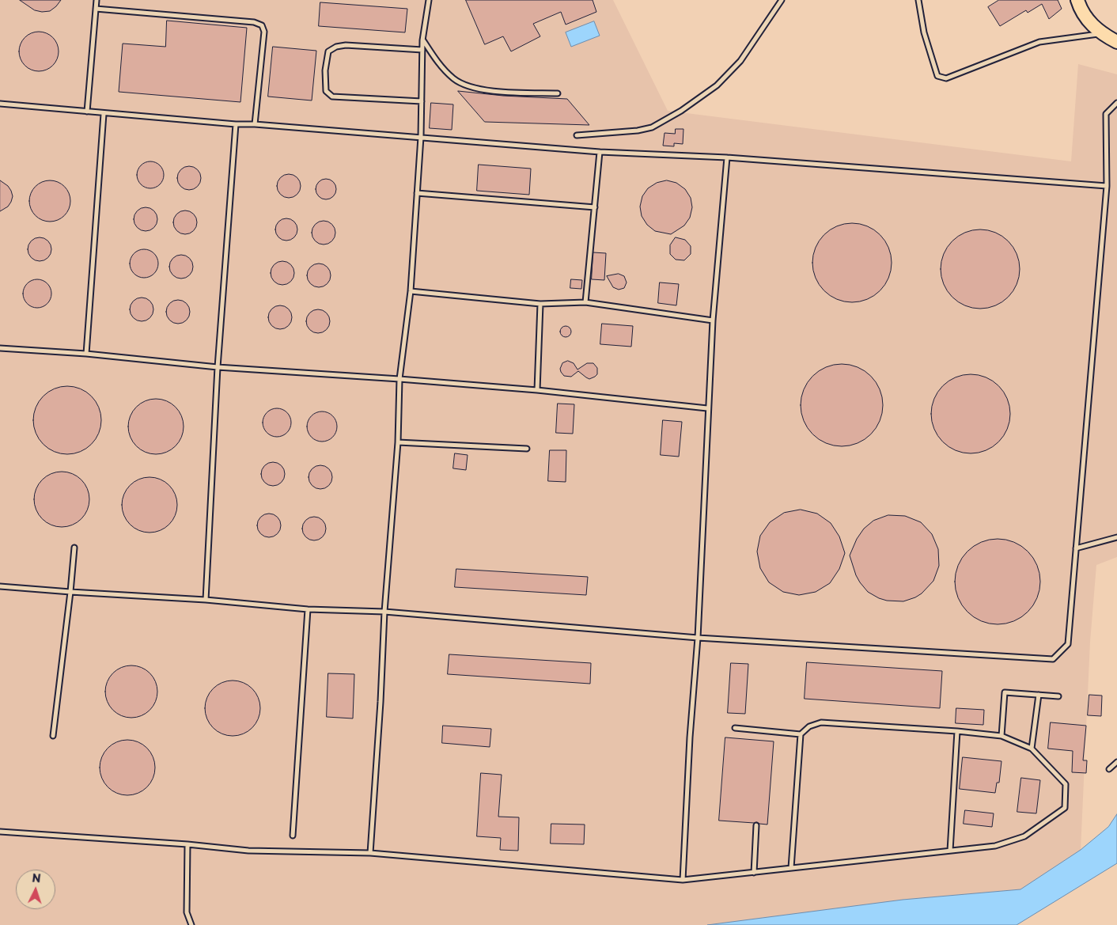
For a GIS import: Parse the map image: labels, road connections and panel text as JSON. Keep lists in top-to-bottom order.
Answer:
{
  "north": "top"
}
